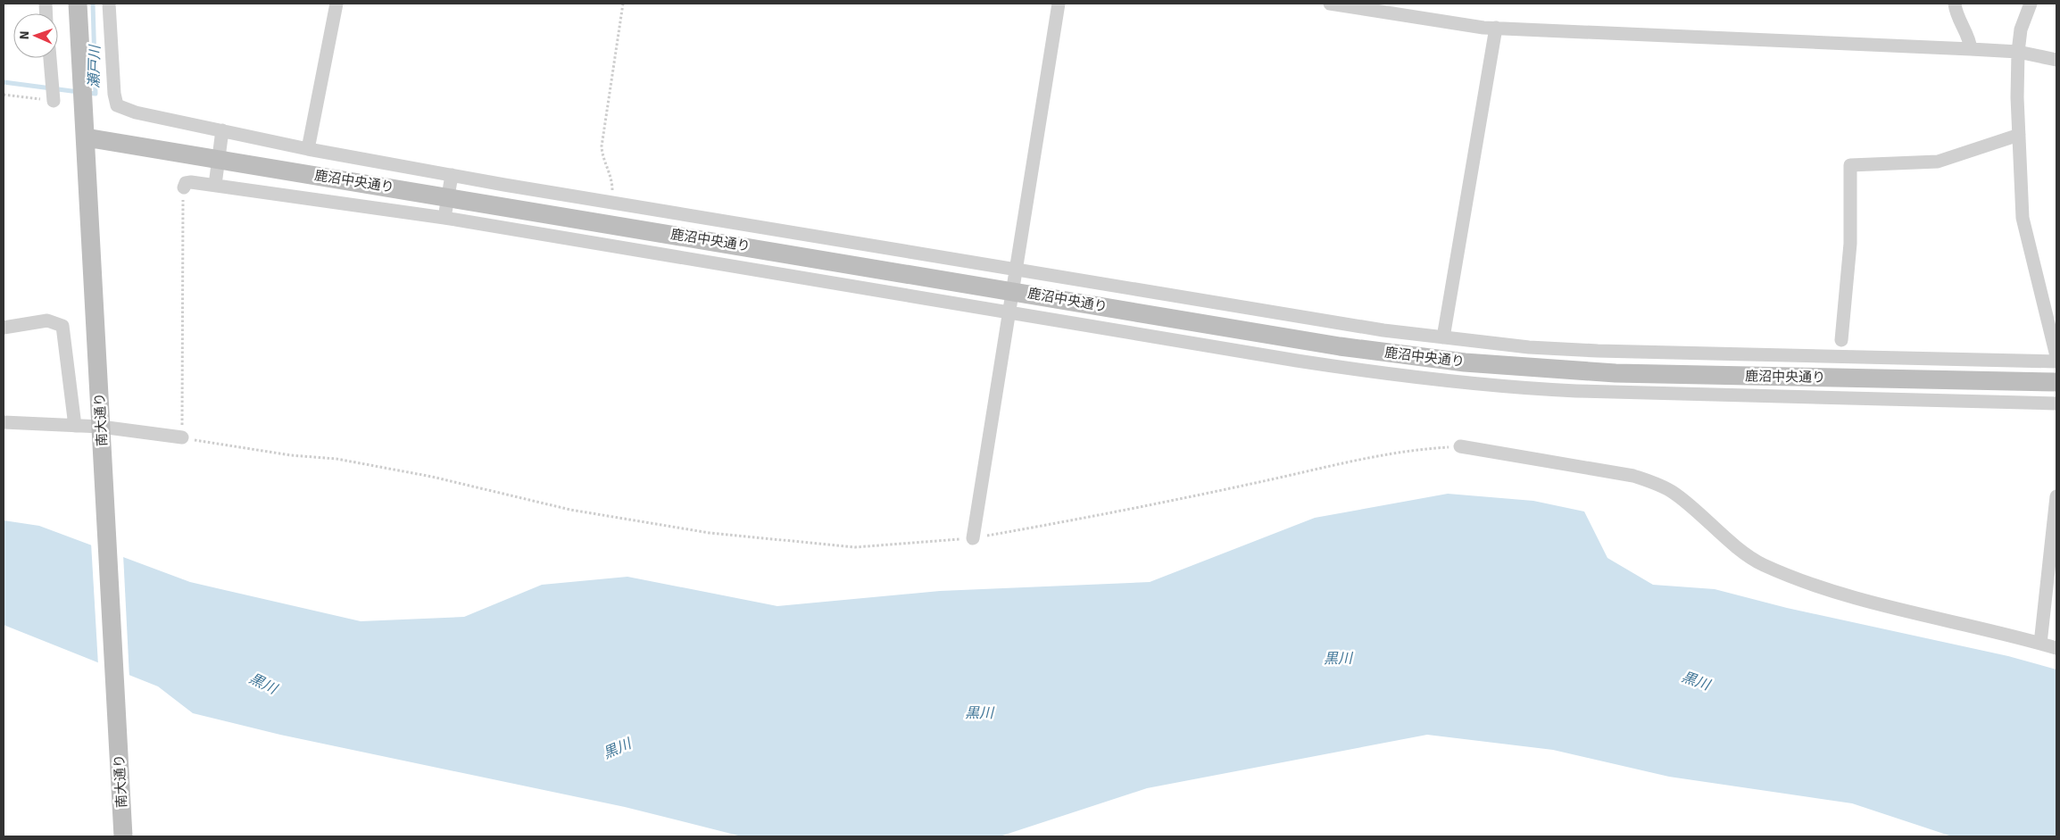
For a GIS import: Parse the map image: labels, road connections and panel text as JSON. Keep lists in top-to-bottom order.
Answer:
{
  "streets": {
    "street": ["鹿沼中央通り", "南大通り"]
  },
  "crossings": [
    ["鹿沼中央通り", "南大通り"]
  ],
  "water": ["瀬戸川", "黒川"],
  "north": "left"
}
